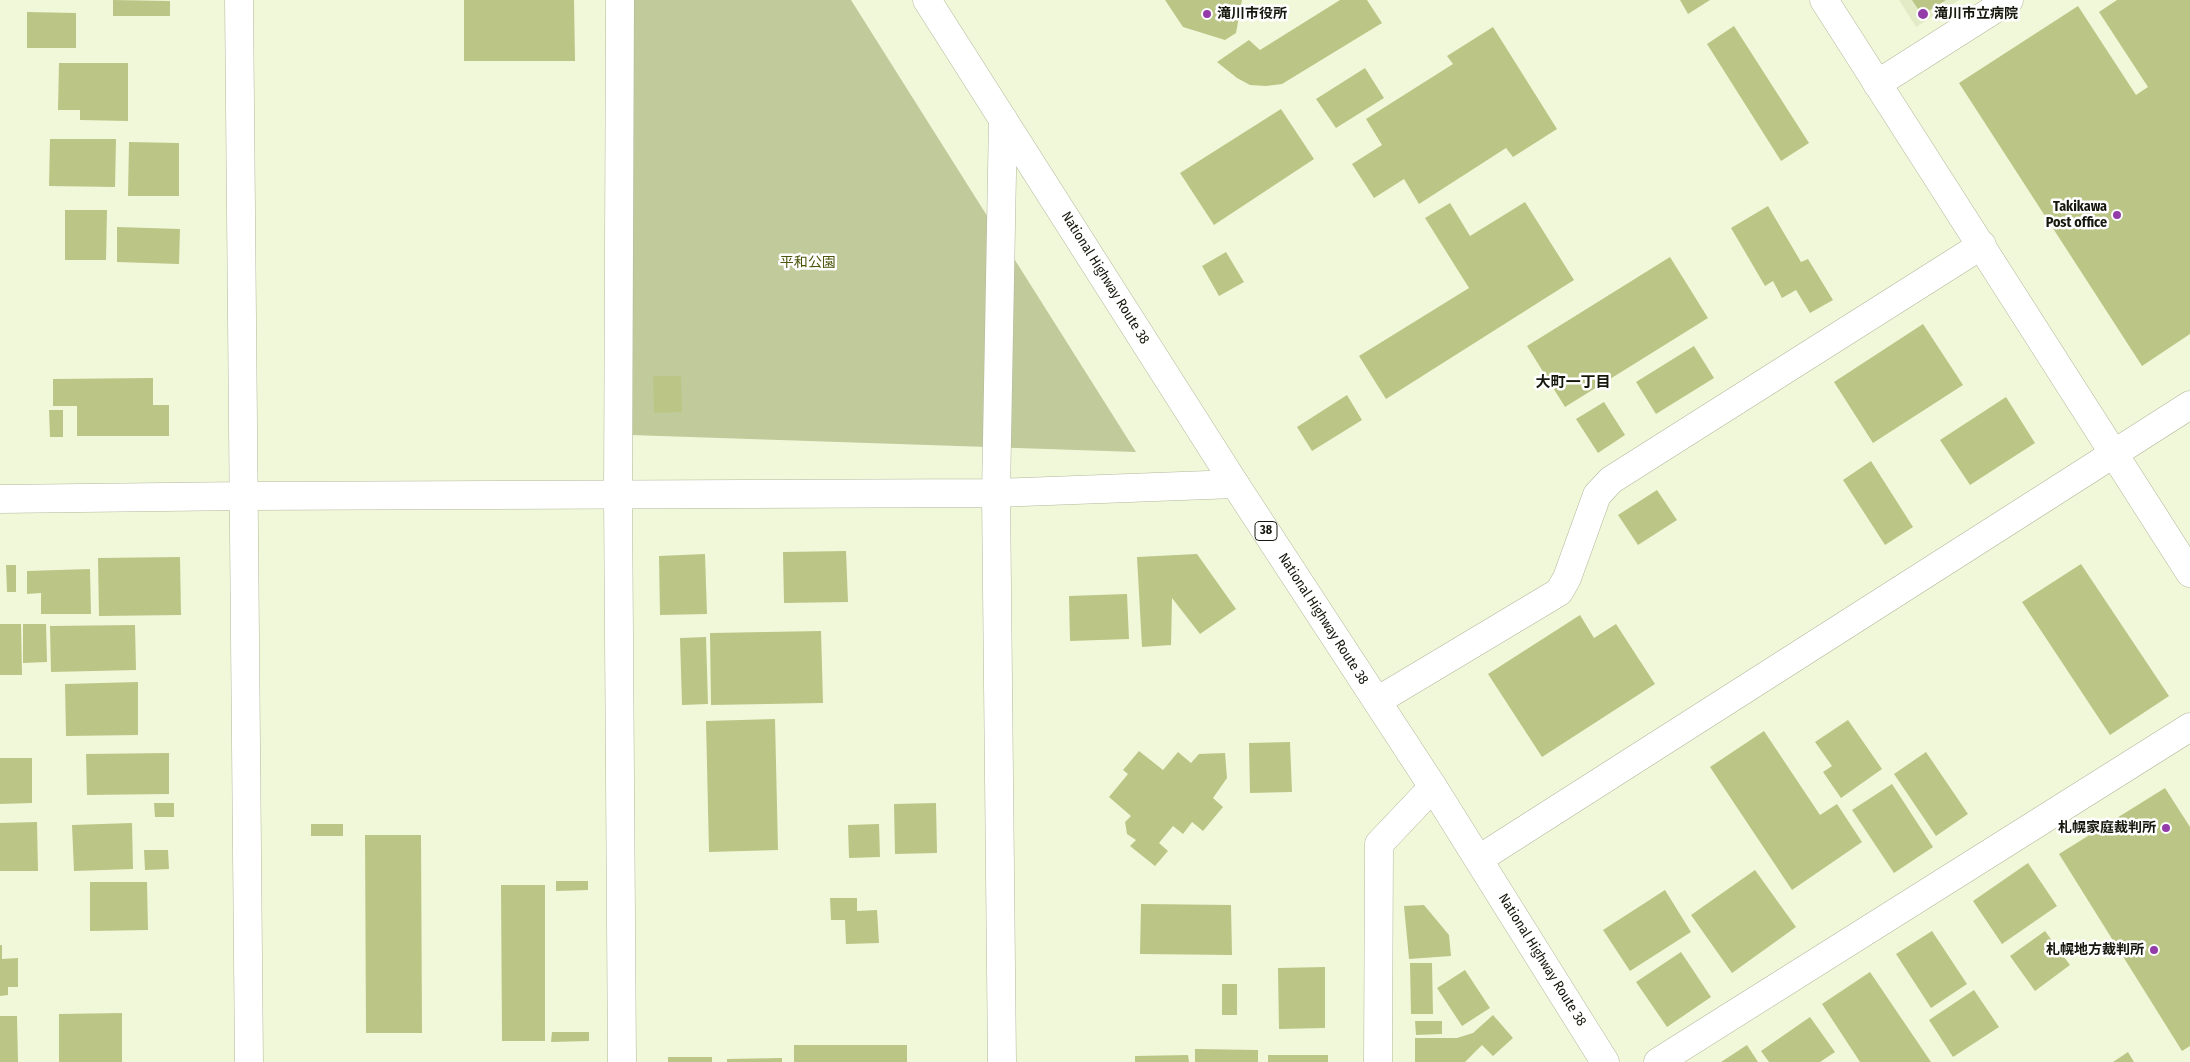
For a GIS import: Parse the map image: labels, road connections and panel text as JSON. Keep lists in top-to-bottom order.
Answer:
{
  "streets": {
    "main road": ["National Highway Route 38", "38"]
  },
  "districts": ["大町一丁目"],
  "parks": ["平和公園"],
  "places": [
    "滝川市役所",
    "滝川市立病院",
    "Takikawa Post office",
    "札幌家庭裁判所",
    "札幌地方裁判所"
  ]
}
